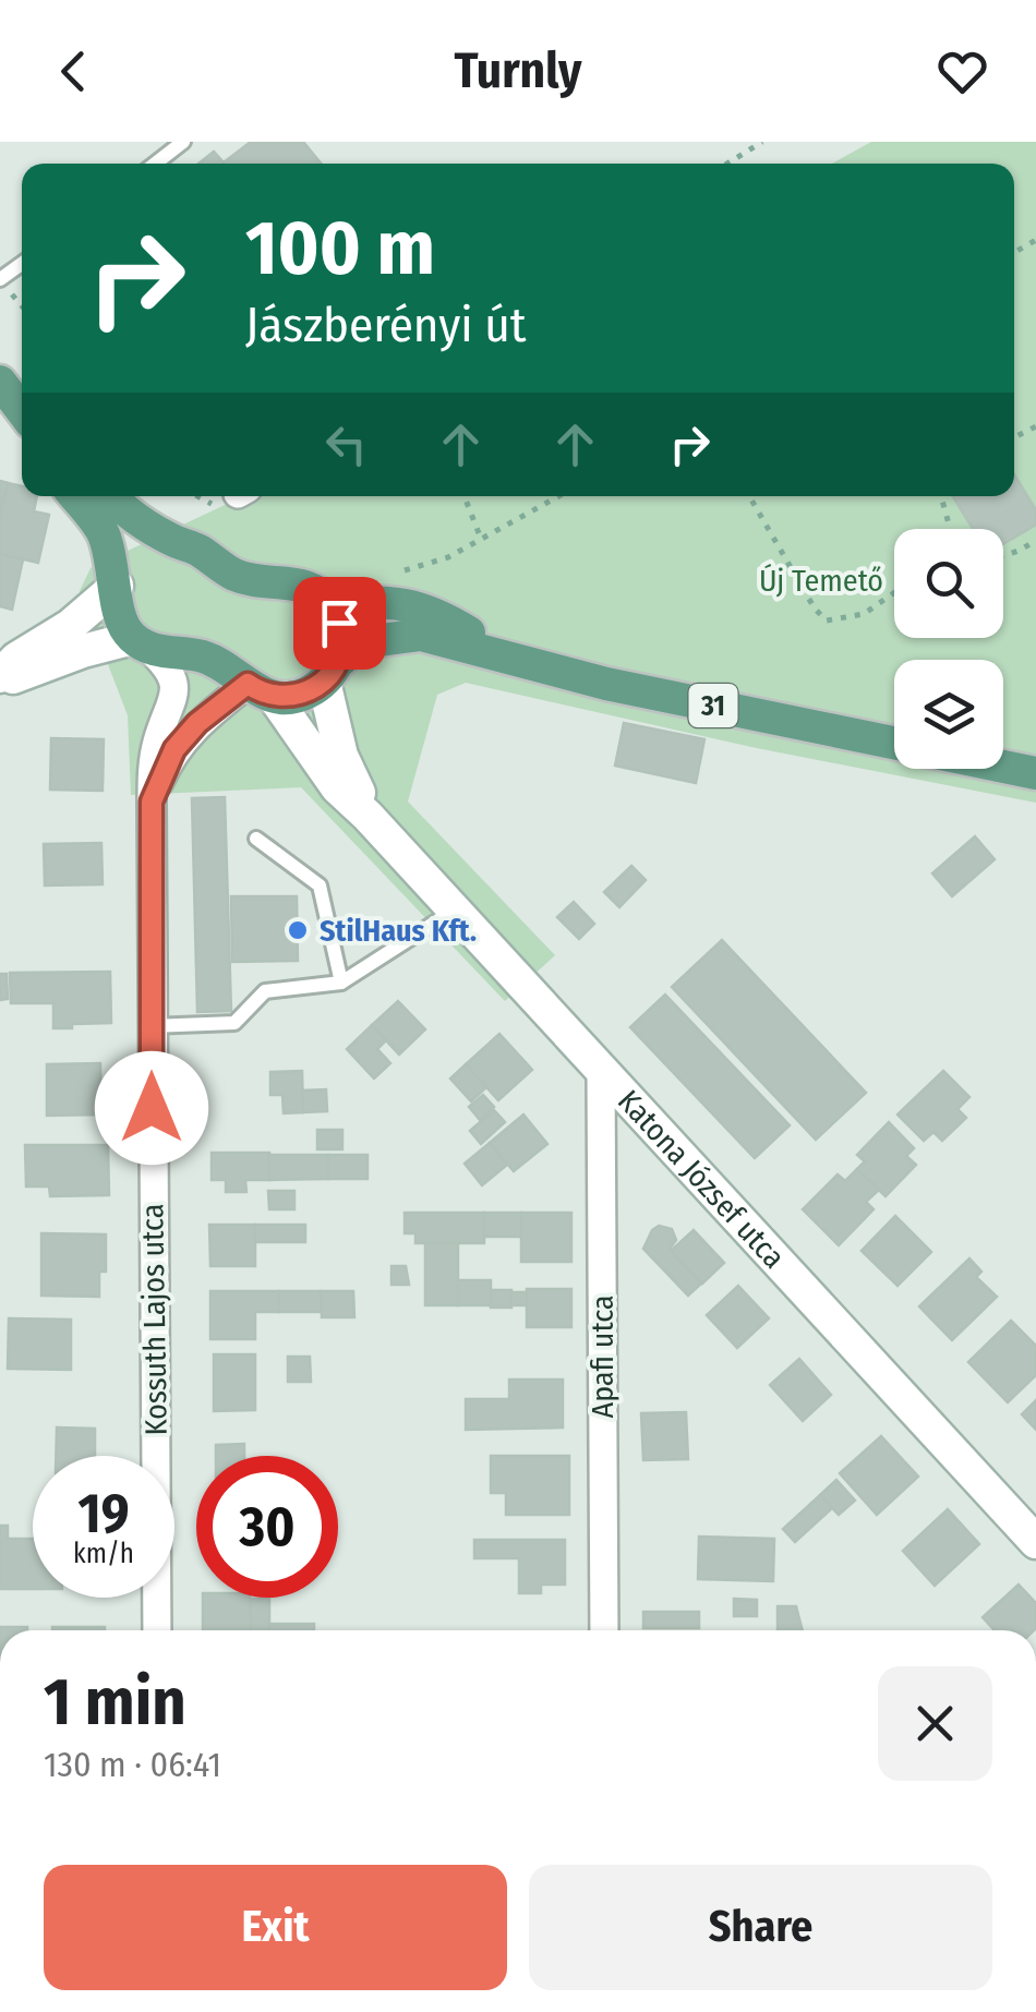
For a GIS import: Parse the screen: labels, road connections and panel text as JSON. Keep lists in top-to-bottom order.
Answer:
{
  "streets": {
    "main road": ["31", "Katona József utca"],
    "street": ["Kossuth Lajos utca", "Apafi utca"]
  },
  "crossings": [
    ["31", "Katona József utca"],
    ["31", "Kossuth Lajos utca"],
    ["Katona József utca", "Kossuth Lajos utca"],
    ["Katona József utca", "Apafi utca"]
  ],
  "parks": ["Új Temető"],
  "places": ["StilHaus Kft."],
  "page": {
    "header": "Turnly",
    "turn": ["100 m", "Jászberényi út"],
    "speed": "19 km/h",
    "limit": "30",
    "heading": ["1 min", "130 m · 06:41"],
    "buttons": ["Exit", "Share"]
  }
}
